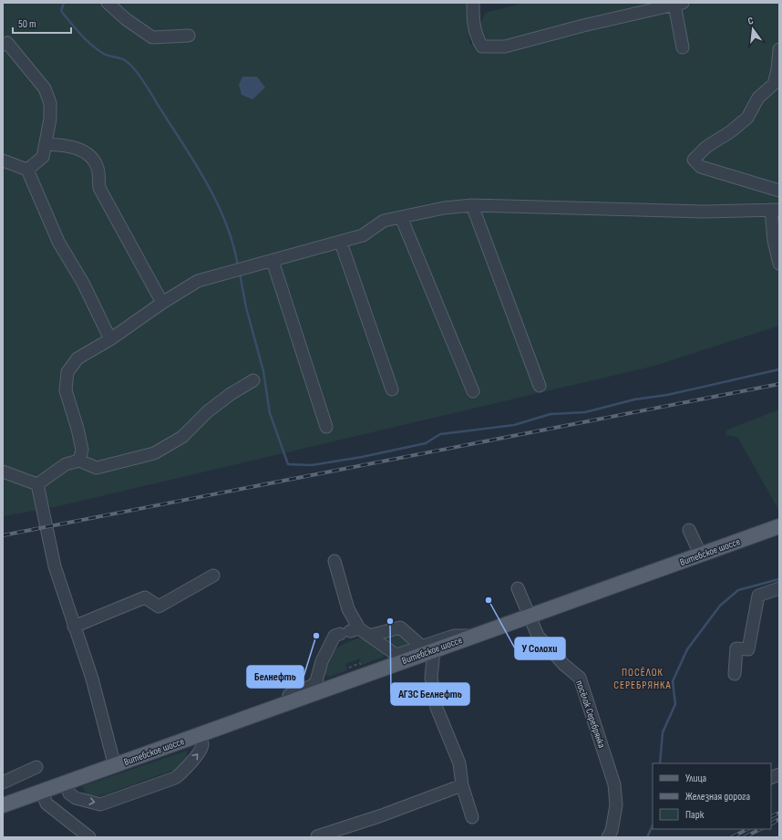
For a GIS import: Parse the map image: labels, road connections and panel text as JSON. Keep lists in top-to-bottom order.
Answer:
{
  "streets": {
    "main road": ["Витебское шоссе"],
    "street": ["посёлок Серебрянка"]
  },
  "crossings": [
    ["Витебское шоссе", "посёлок Серебрянка"]
  ],
  "districts": ["ПОСЁЛОК СЕРЕБРЯНКА"],
  "places": ["У Солохи", "АГЗС Белнефть", "Белнефть"],
  "legend": ["Улица", "Железная дорога", "Парк"],
  "scale_bar": "50 m",
  "north": "top"
}
